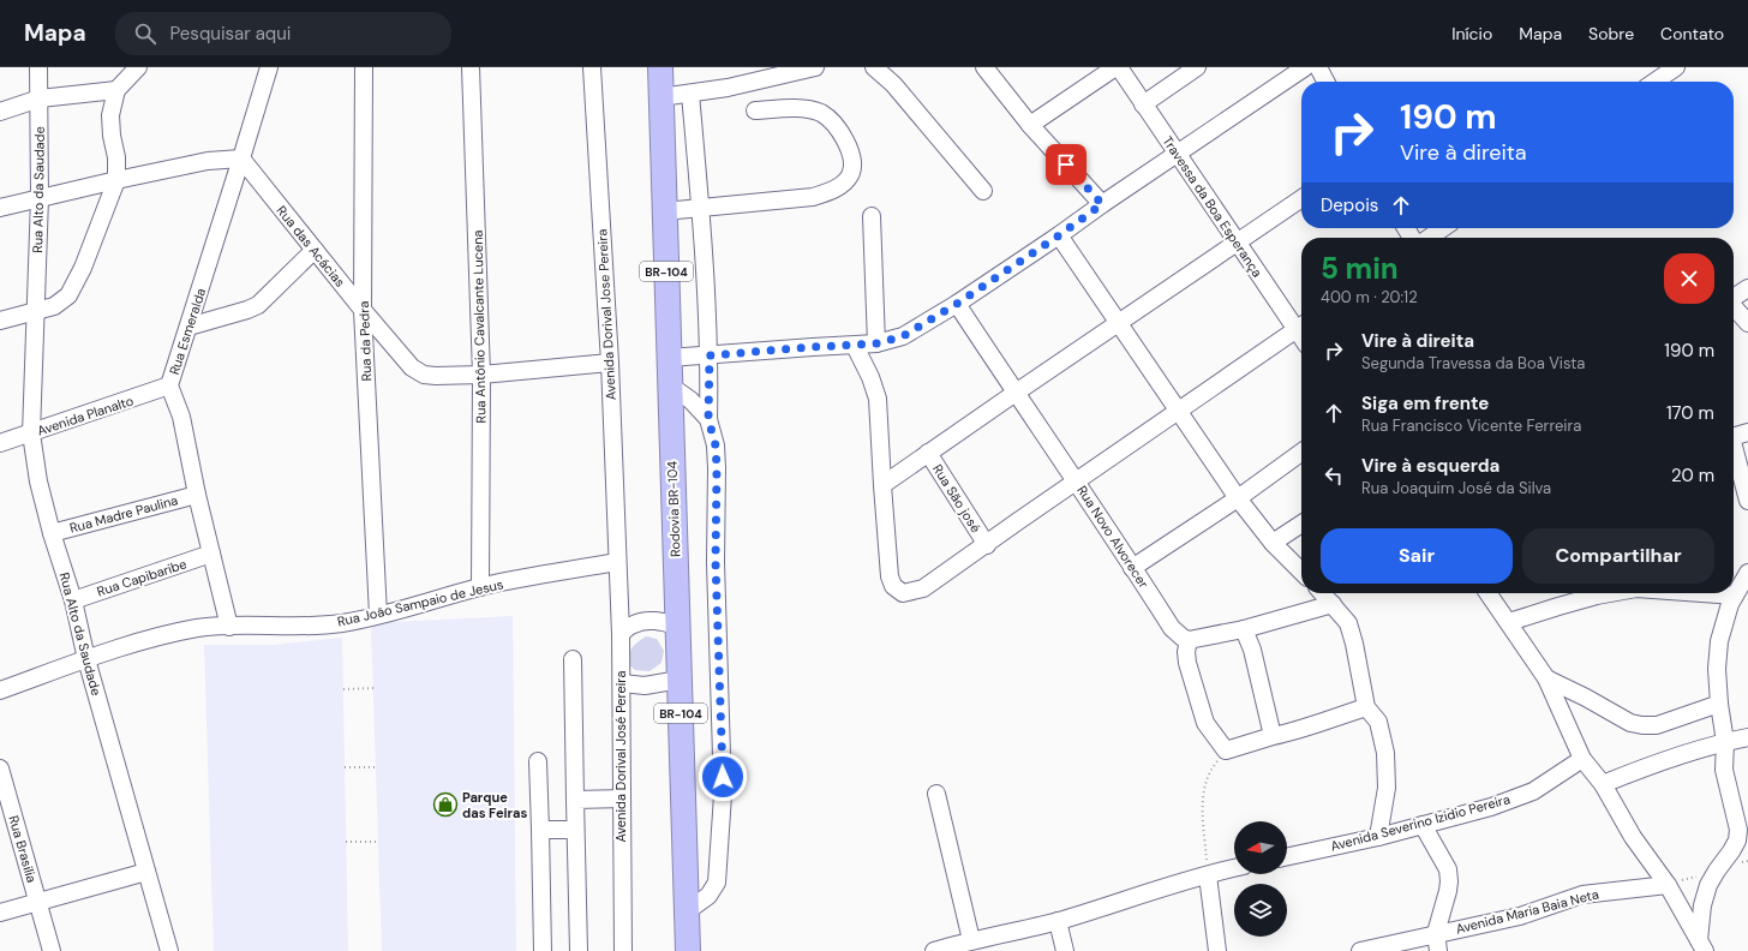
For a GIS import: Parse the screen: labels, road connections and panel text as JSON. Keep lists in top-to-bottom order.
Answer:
{
  "streets": {
    "highway": ["BR-104", "Rodovia BR-104"],
    "street": [
      "Rua Alto da Saudade",
      "Travessa da Boa Esperança",
      "Rua das Acácias",
      "Avenida Dorival Jose Pereira",
      "Rua Antônio Cavalcante Lucena",
      "Rua Esmeralda",
      "Rua da Pedra",
      "Avenida Planalto",
      "Rua São josé",
      "Rua Madre Paulina",
      "Rua Novo Alvorecer",
      "Rua Capibaribe",
      "Rua João Sampaio de Jesus",
      "Avenida Dorival José Pereira",
      "Avenida Severino Izidio Pereira",
      "Rua Brasilia",
      "Avenida Maria Baia Neta"
    ]
  },
  "crossings": [
    ["Rua Alto da Saudade", "Avenida Planalto"],
    ["Rua Alto da Saudade", "Rua Madre Paulina"],
    ["Rua Alto da Saudade", "Rua Capibaribe"],
    ["Rua Alto da Saudade", "Rua João Sampaio de Jesus"],
    ["Rua das Acácias", "Avenida Dorival Jose Pereira"],
    ["Rua das Acácias", "Rua Antônio Cavalcante Lucena"],
    ["Rua das Acácias", "Rua Esmeralda"],
    ["Rua das Acácias", "Rua da Pedra"],
    ["Avenida Dorival Jose Pereira", "Rua João Sampaio de Jesus"],
    ["Avenida Dorival Jose Pereira", "Avenida Dorival José Pereira"],
    ["Rua Antônio Cavalcante Lucena", "Rua João Sampaio de Jesus"],
    ["Rua Esmeralda", "Avenida Planalto"],
    ["Rua Esmeralda", "Rua Madre Paulina"],
    ["Rua Esmeralda", "Rua Capibaribe"],
    ["Rua Esmeralda", "Rua João Sampaio de Jesus"],
    ["Rua da Pedra", "Rua João Sampaio de Jesus"],
    ["Rodovia BR-104", "Avenida Dorival José Pereira"],
    ["Rua João Sampaio de Jesus", "Avenida Dorival José Pereira"]
  ],
  "places": {
    "shop": ["Parque das Feiras"]
  },
  "north": "left",
  "page": {
    "header": "Mapa",
    "search": "Pesquisar aqui",
    "nav": [
      "Início",
      "Mapa",
      "Sobre",
      "Contato"
    ],
    "turn": ["190 m", "Vire à direita"],
    "then": "Depois",
    "heading": ["5 min", "400 m · 20:12"],
    "list": [
      {
        "name": "Vire à direita",
        "note": "Segunda Travessa da Boa Vista",
        "value": "190 m"
      },
      {
        "name": "Siga em frente",
        "note": "Rua Francisco Vicente Ferreira",
        "value": "170 m"
      },
      {
        "name": "Vire à esquerda",
        "note": "Rua Joaquim José da Silva",
        "value": "20 m"
      }
    ],
    "buttons": ["Sair", "Compartilhar"]
  }
}
